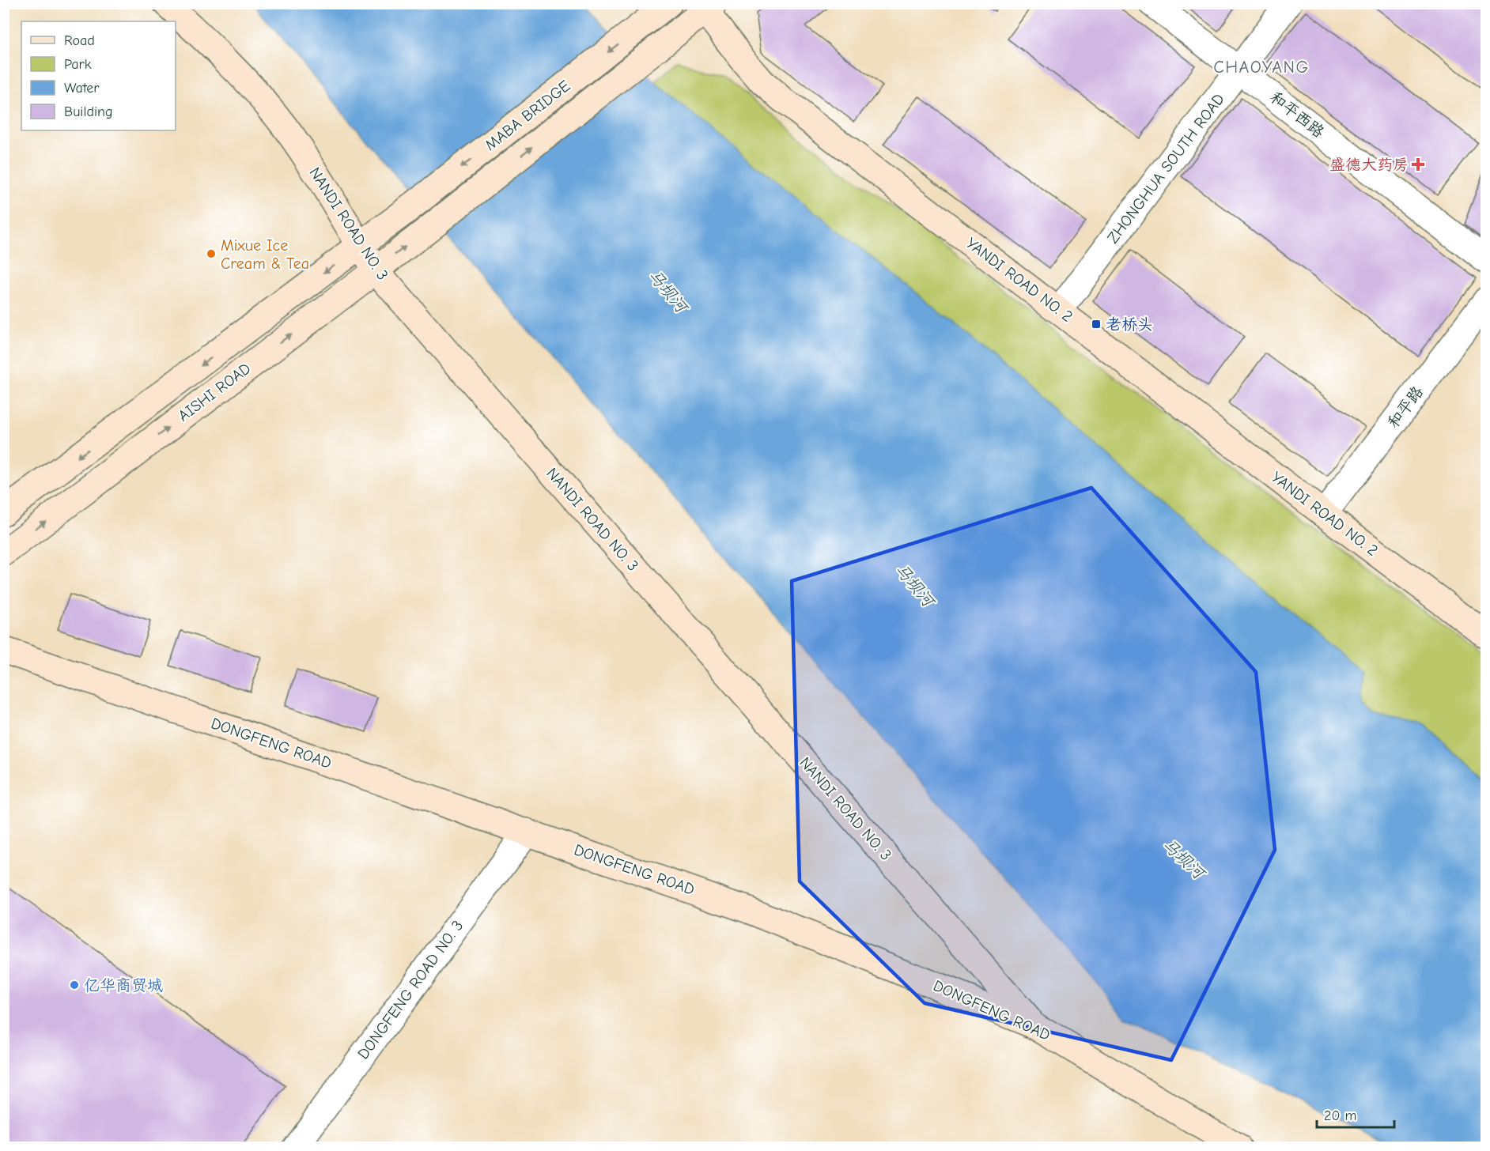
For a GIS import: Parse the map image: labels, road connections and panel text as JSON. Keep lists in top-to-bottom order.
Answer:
{
  "streets": {
    "main road": [
      "MABA BRIDGE",
      "NANDI ROAD NO. 3",
      "YANDI ROAD NO. 2",
      "AISHI ROAD",
      "DONGFENG ROAD"
    ],
    "street": [
      "和平西路",
      "ZHONGHUA SOUTH ROAD",
      "和平路",
      "DONGFENG ROAD NO. 3"
    ]
  },
  "crossings": [
    ["和平西路", "ZHONGHUA SOUTH ROAD"],
    ["MABA BRIDGE", "YANDI ROAD NO. 2"],
    ["MABA BRIDGE", "AISHI ROAD"],
    ["ZHONGHUA SOUTH ROAD", "YANDI ROAD NO. 2"],
    ["NANDI ROAD NO. 3", "AISHI ROAD"],
    ["NANDI ROAD NO. 3", "DONGFENG ROAD"],
    ["YANDI ROAD NO. 2", "和平路"],
    ["DONGFENG ROAD", "DONGFENG ROAD NO. 3"]
  ],
  "districts": ["CHAOYANG"],
  "water": ["马坝河"],
  "places": {
    "health": ["盛德大药房"],
    "other": ["Mixue Ice Cream & Tea", "亿华商贸城"],
    "transit": ["老桥头"]
  },
  "legend": [
    "Road",
    "Park",
    "Water",
    "Building"
  ],
  "scale_bar": "20 m"
}
